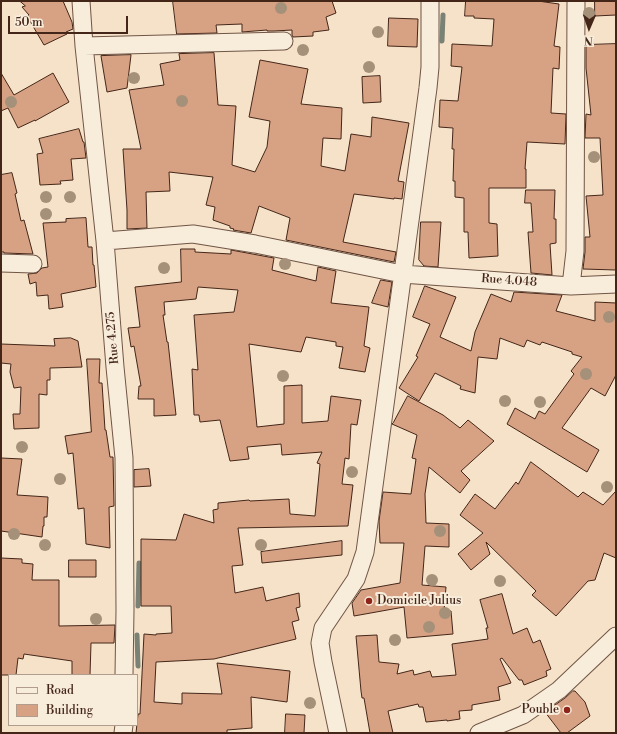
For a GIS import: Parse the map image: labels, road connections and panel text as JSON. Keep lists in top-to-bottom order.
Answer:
{
  "streets": {
    "street": ["Rue 4.048", "Rue 4.275"]
  },
  "crossings": [
    ["Rue 4.048", "Rue 4.275"]
  ],
  "places": ["Domicile Julius", "Pouble"],
  "legend": ["Road", "Building"],
  "scale_bar": "50 m",
  "north": "bottom"
}
